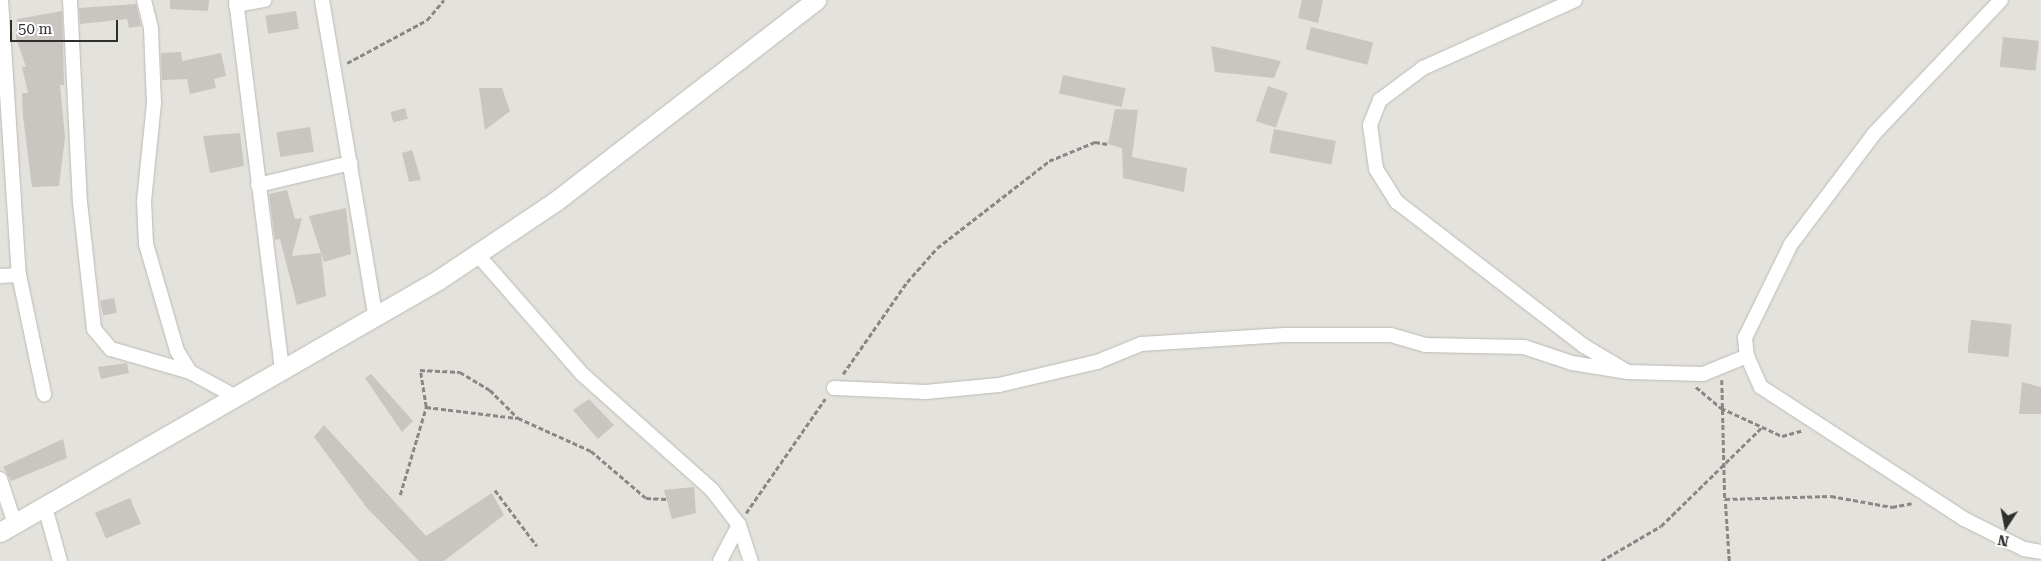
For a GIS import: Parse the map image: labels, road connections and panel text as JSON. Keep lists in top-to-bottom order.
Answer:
{
  "scale_bar": "50 m",
  "north": "bottom"
}
